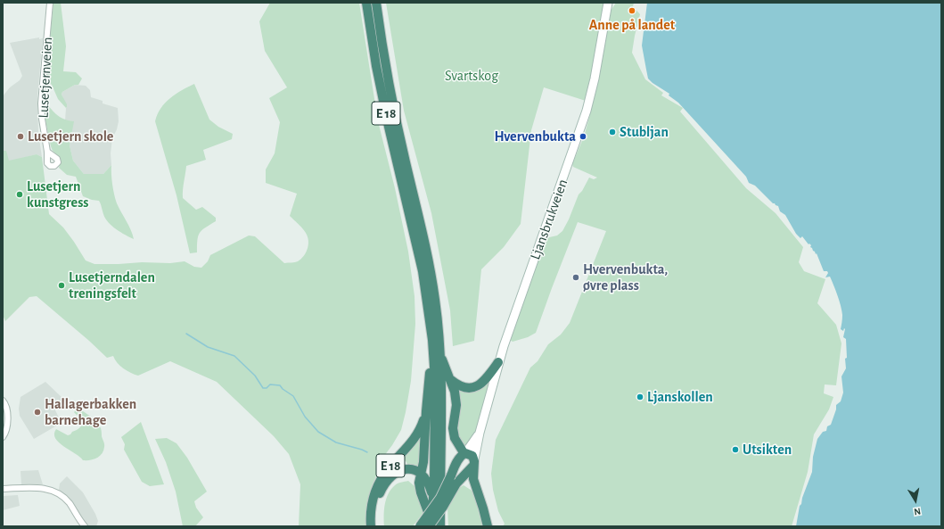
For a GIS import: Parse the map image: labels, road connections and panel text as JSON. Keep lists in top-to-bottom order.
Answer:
{
  "streets": {
    "highway": ["E 18"],
    "main road": ["Ljansbrukveien"],
    "street": ["Lusetjernveien"]
  },
  "crossings": [
    ["E 18", "Ljansbrukveien"]
  ],
  "parks": ["Svartskog"],
  "places": [
    "Anne på landet",
    "Stubljan",
    "Lusetjern skole",
    "Hvervenbukta",
    "Lusetjern kunstgress",
    "Hvervenbukta, øvre plass",
    "Lusetjerndalen treningsfelt",
    "Ljanskollen",
    "Hallagerbakken barnehage",
    "Utsikten"
  ],
  "north": "bottom"
}
